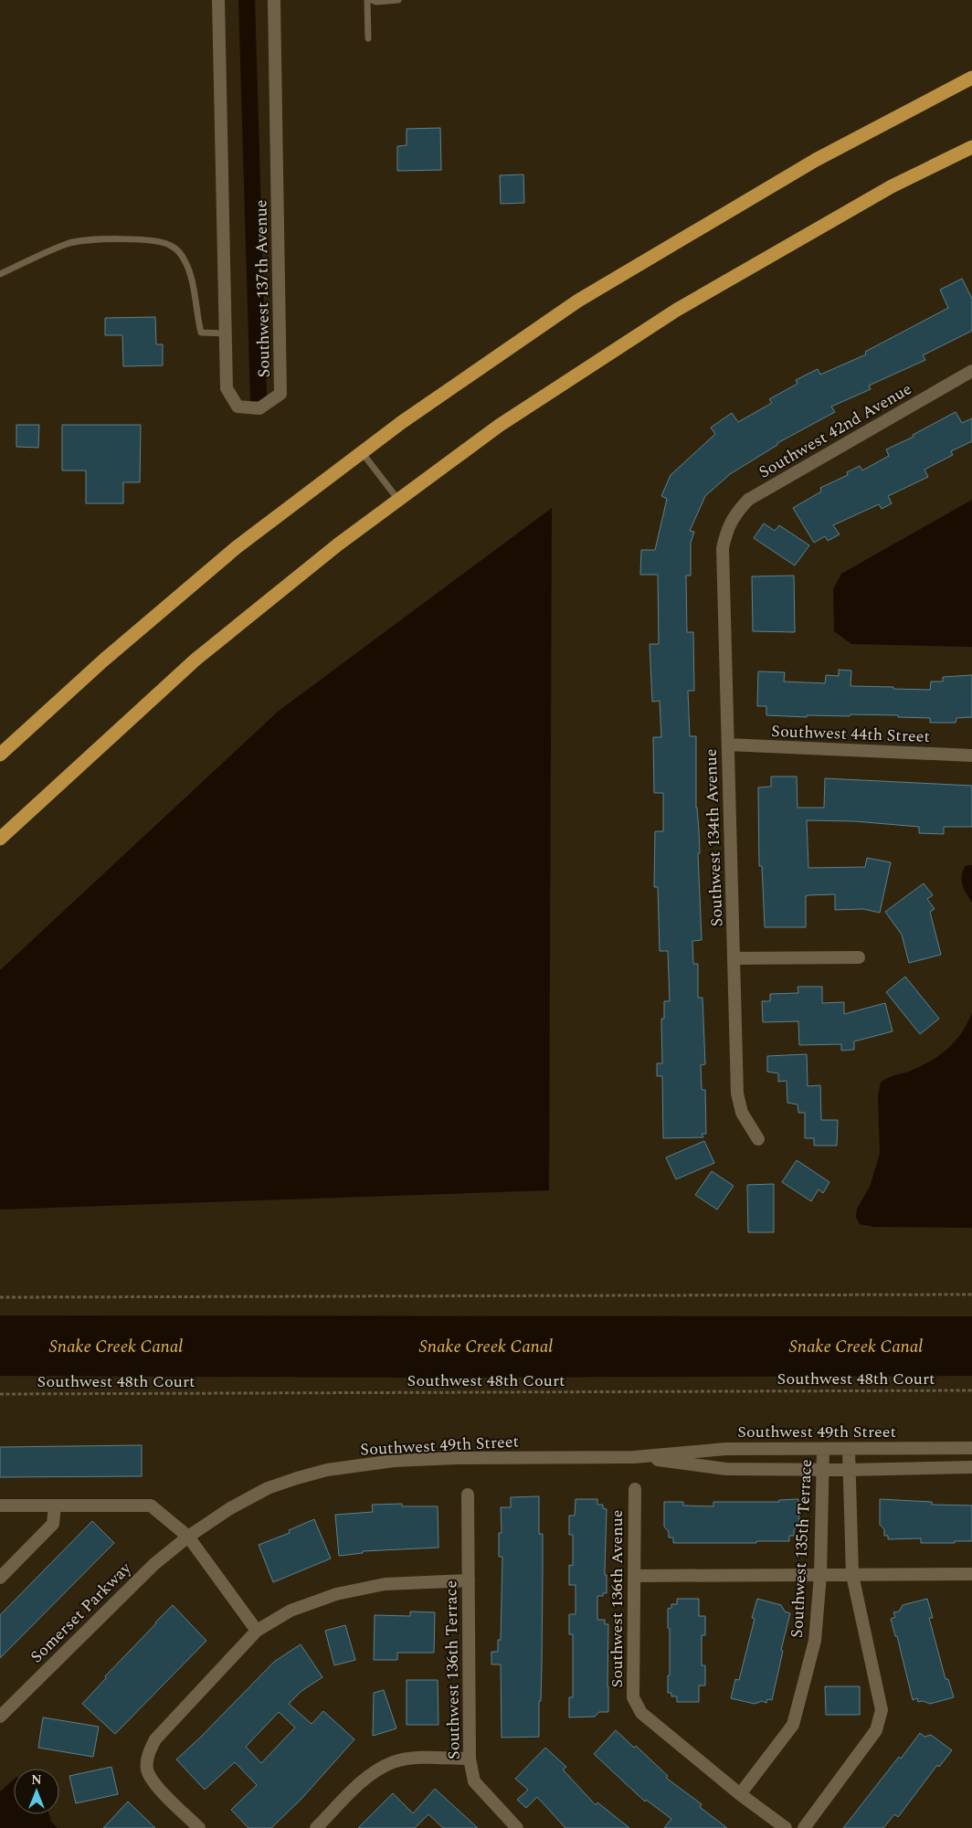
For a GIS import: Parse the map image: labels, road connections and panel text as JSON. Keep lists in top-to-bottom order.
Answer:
{
  "streets": {
    "street": [
      "Southwest 137th Avenue",
      "Southwest 42nd Avenue",
      "Southwest 44th Street",
      "Southwest 134th Avenue",
      "Southwest 49th Street",
      "Southwest 135th Terrace",
      "Southwest 136th Avenue",
      "Somerset Parkway",
      "Southwest 136th Terrace"
    ],
    "path": ["Southwest 48th Court"]
  },
  "crossings": [
    ["Southwest 42nd Avenue", "Southwest 134th Avenue"],
    ["Southwest 44th Street", "Southwest 134th Avenue"],
    ["Southwest 49th Street", "Southwest 135th Terrace"],
    ["Southwest 49th Street", "Somerset Parkway"],
    ["Southwest 135th Terrace", "Southwest 136th Avenue"]
  ],
  "water": ["Snake Creek Canal"],
  "north": "top"
}
